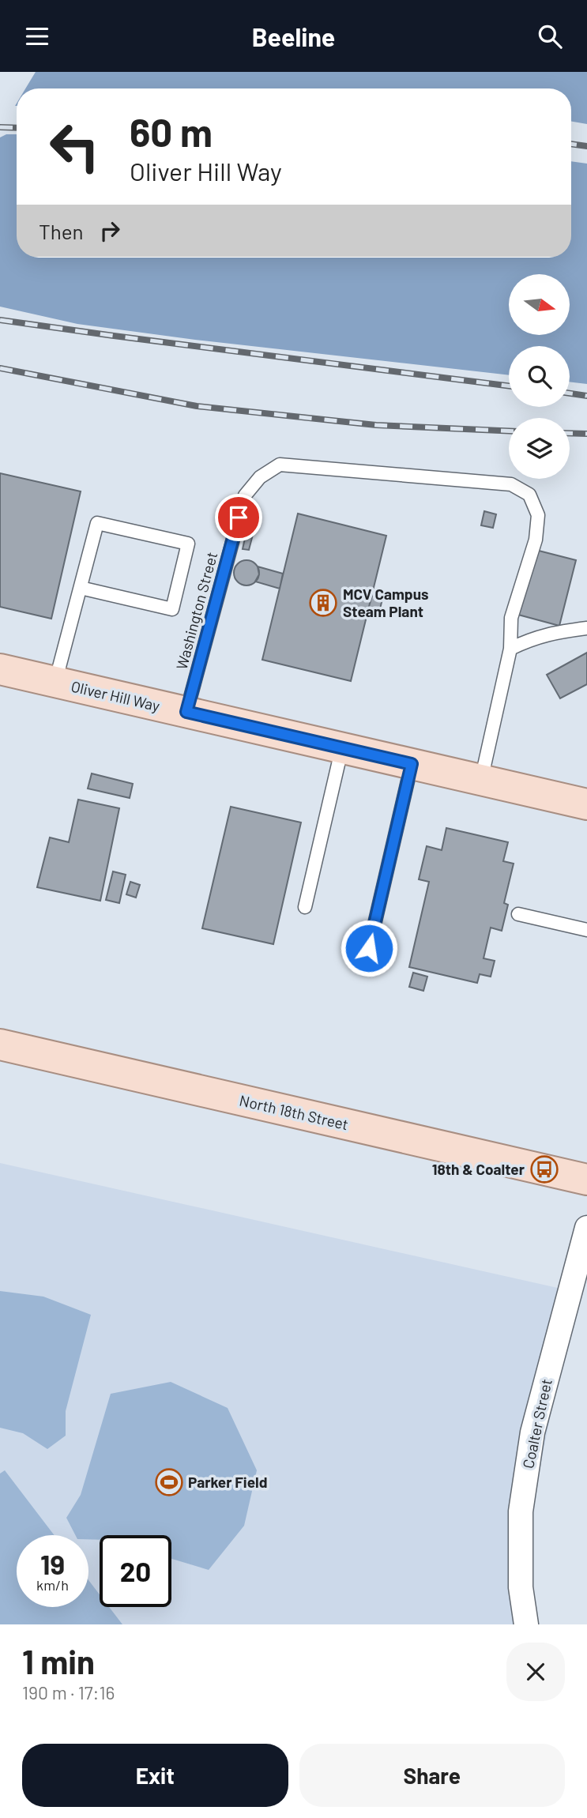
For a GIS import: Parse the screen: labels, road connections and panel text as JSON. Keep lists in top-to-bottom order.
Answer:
{
  "streets": {
    "main road": ["Oliver Hill Way", "North 18th Street"],
    "street": ["Coalter Street"],
    "lane": ["Washington Street"]
  },
  "crossings": [
    ["Washington Street", "Oliver Hill Way"]
  ],
  "places": {
    "building": ["MCV Campus Steam Plant"],
    "bus stop": ["18th & Coalter"],
    "sports": ["Parker Field"]
  },
  "north": "right",
  "page": {
    "header": "Beeline",
    "turn": ["60 m", "Oliver Hill Way"],
    "then": "Then",
    "speed": "19 km/h",
    "limit": "20",
    "heading": ["1 min", "190 m · 17:16"],
    "buttons": ["Exit", "Share"]
  }
}
